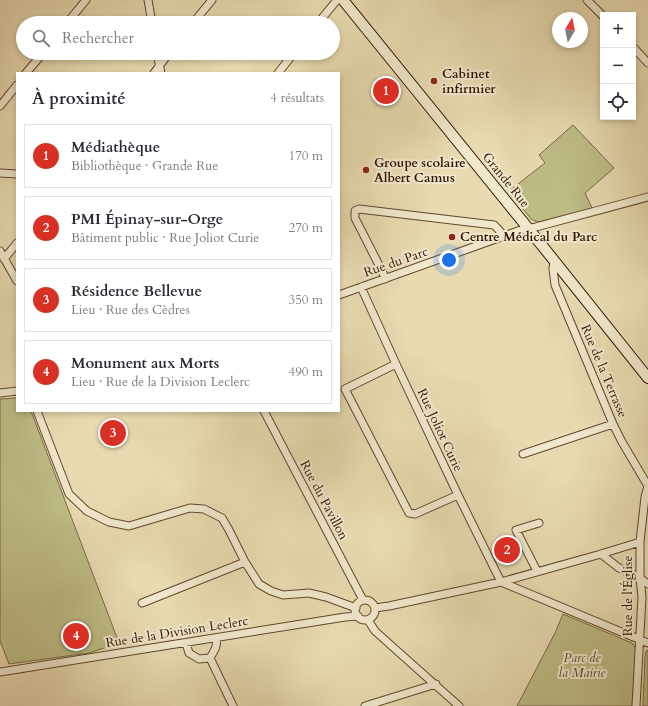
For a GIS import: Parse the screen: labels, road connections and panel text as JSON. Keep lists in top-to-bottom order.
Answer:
{
  "streets": {
    "main road": ["Grande Rue"],
    "street": [
      "Rue du Parc",
      "Rue de la Terrasse",
      "Rue Joliot Curie",
      "Rue du Pavillon",
      "Rue de l'Église",
      "Rue de la Division Leclerc"
    ]
  },
  "crossings": [
    ["Grande Rue", "Rue du Parc"],
    ["Grande Rue", "Rue de la Terrasse"],
    ["Rue du Parc", "Rue Joliot Curie"],
    ["Rue de la Terrasse", "Rue de l'Église"],
    ["Rue du Pavillon", "Rue de la Division Leclerc"]
  ],
  "parks": ["Parc de la Mairie"],
  "places": ["Cabinet infirmier", "Groupe scolaire Albert Camus", "Centre Médical du Parc"],
  "north": "top",
  "page": {
    "map_buttons": ["+", "−"],
    "search": "Rechercher",
    "heading": ["À proximité", "4 résultats"],
    "pins": [
      "1",
      "3",
      "2",
      "4"
    ],
    "list": [
      {
        "mark": "1",
        "name": "Médiathèque",
        "note": "Bibliothèque · Grande Rue",
        "value": "170 m"
      },
      {
        "mark": "2",
        "name": "PMI Épinay-sur-Orge",
        "note": "Bâtiment public · Rue Joliot Curie",
        "value": "270 m"
      },
      {
        "mark": "3",
        "name": "Résidence Bellevue",
        "note": "Lieu · Rue des Cèdres",
        "value": "350 m"
      },
      {
        "mark": "4",
        "name": "Monument aux Morts",
        "note": "Lieu · Rue de la Division Leclerc",
        "value": "490 m"
      }
    ]
  }
}
